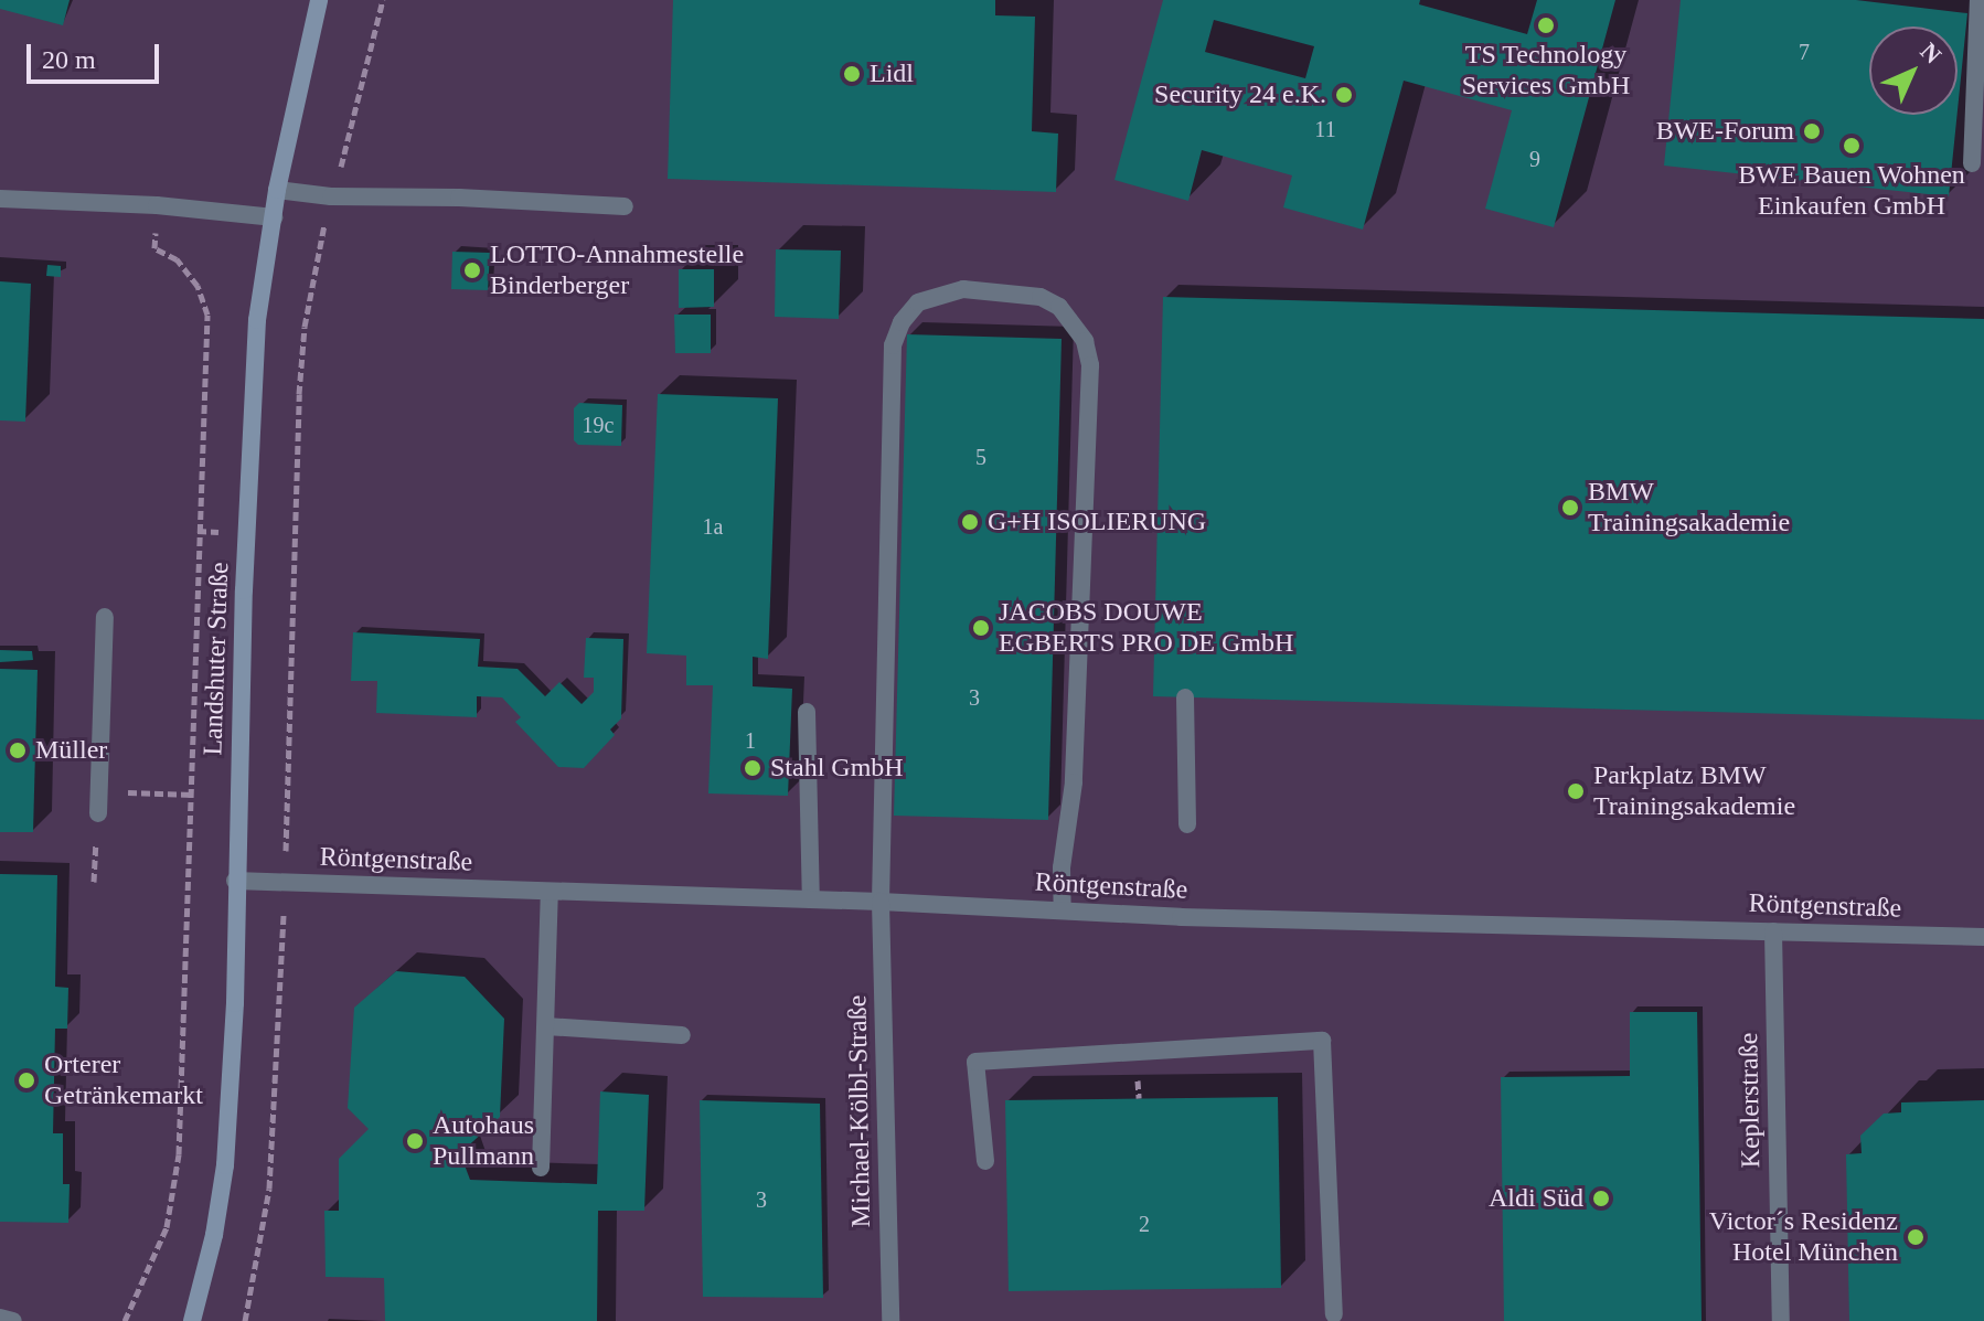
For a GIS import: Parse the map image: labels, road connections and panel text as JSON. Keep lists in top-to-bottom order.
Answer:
{
  "streets": {
    "main road": ["Landshuter Straße"],
    "street": ["Röntgenstraße", "Keplerstraße", "Michael-Kölbl-Straße"]
  },
  "crossings": [
    ["Landshuter Straße", "Röntgenstraße"],
    ["Röntgenstraße", "Keplerstraße"],
    ["Röntgenstraße", "Michael-Kölbl-Straße"]
  ],
  "places": [
    "TS Technology Services GmbH",
    "Lidl",
    "Security 24 e.K.",
    "BWE-Forum",
    "BWE Bauen Wohnen Einkaufen GmbH",
    "LOTTO-Annahmestelle Binderberger",
    "BMW Trainingsakademie",
    "G+H ISOLIERUNG",
    "JACOBS DOUWE EGBERTS PRO DE GmbH",
    "Müller",
    "Stahl GmbH",
    "Parkplatz BMW Trainingsakademie",
    "Orterer Getränkemarkt",
    "Autohaus Pullmann",
    "Aldi Süd",
    "Victor´s Residenz Hotel München"
  ],
  "house_numbers": [
    "7",
    "11",
    "9",
    "19c",
    "5",
    "1a",
    "3",
    "1",
    "3",
    "2"
  ],
  "scale_bar": "20 m",
  "north": "top right"
}
